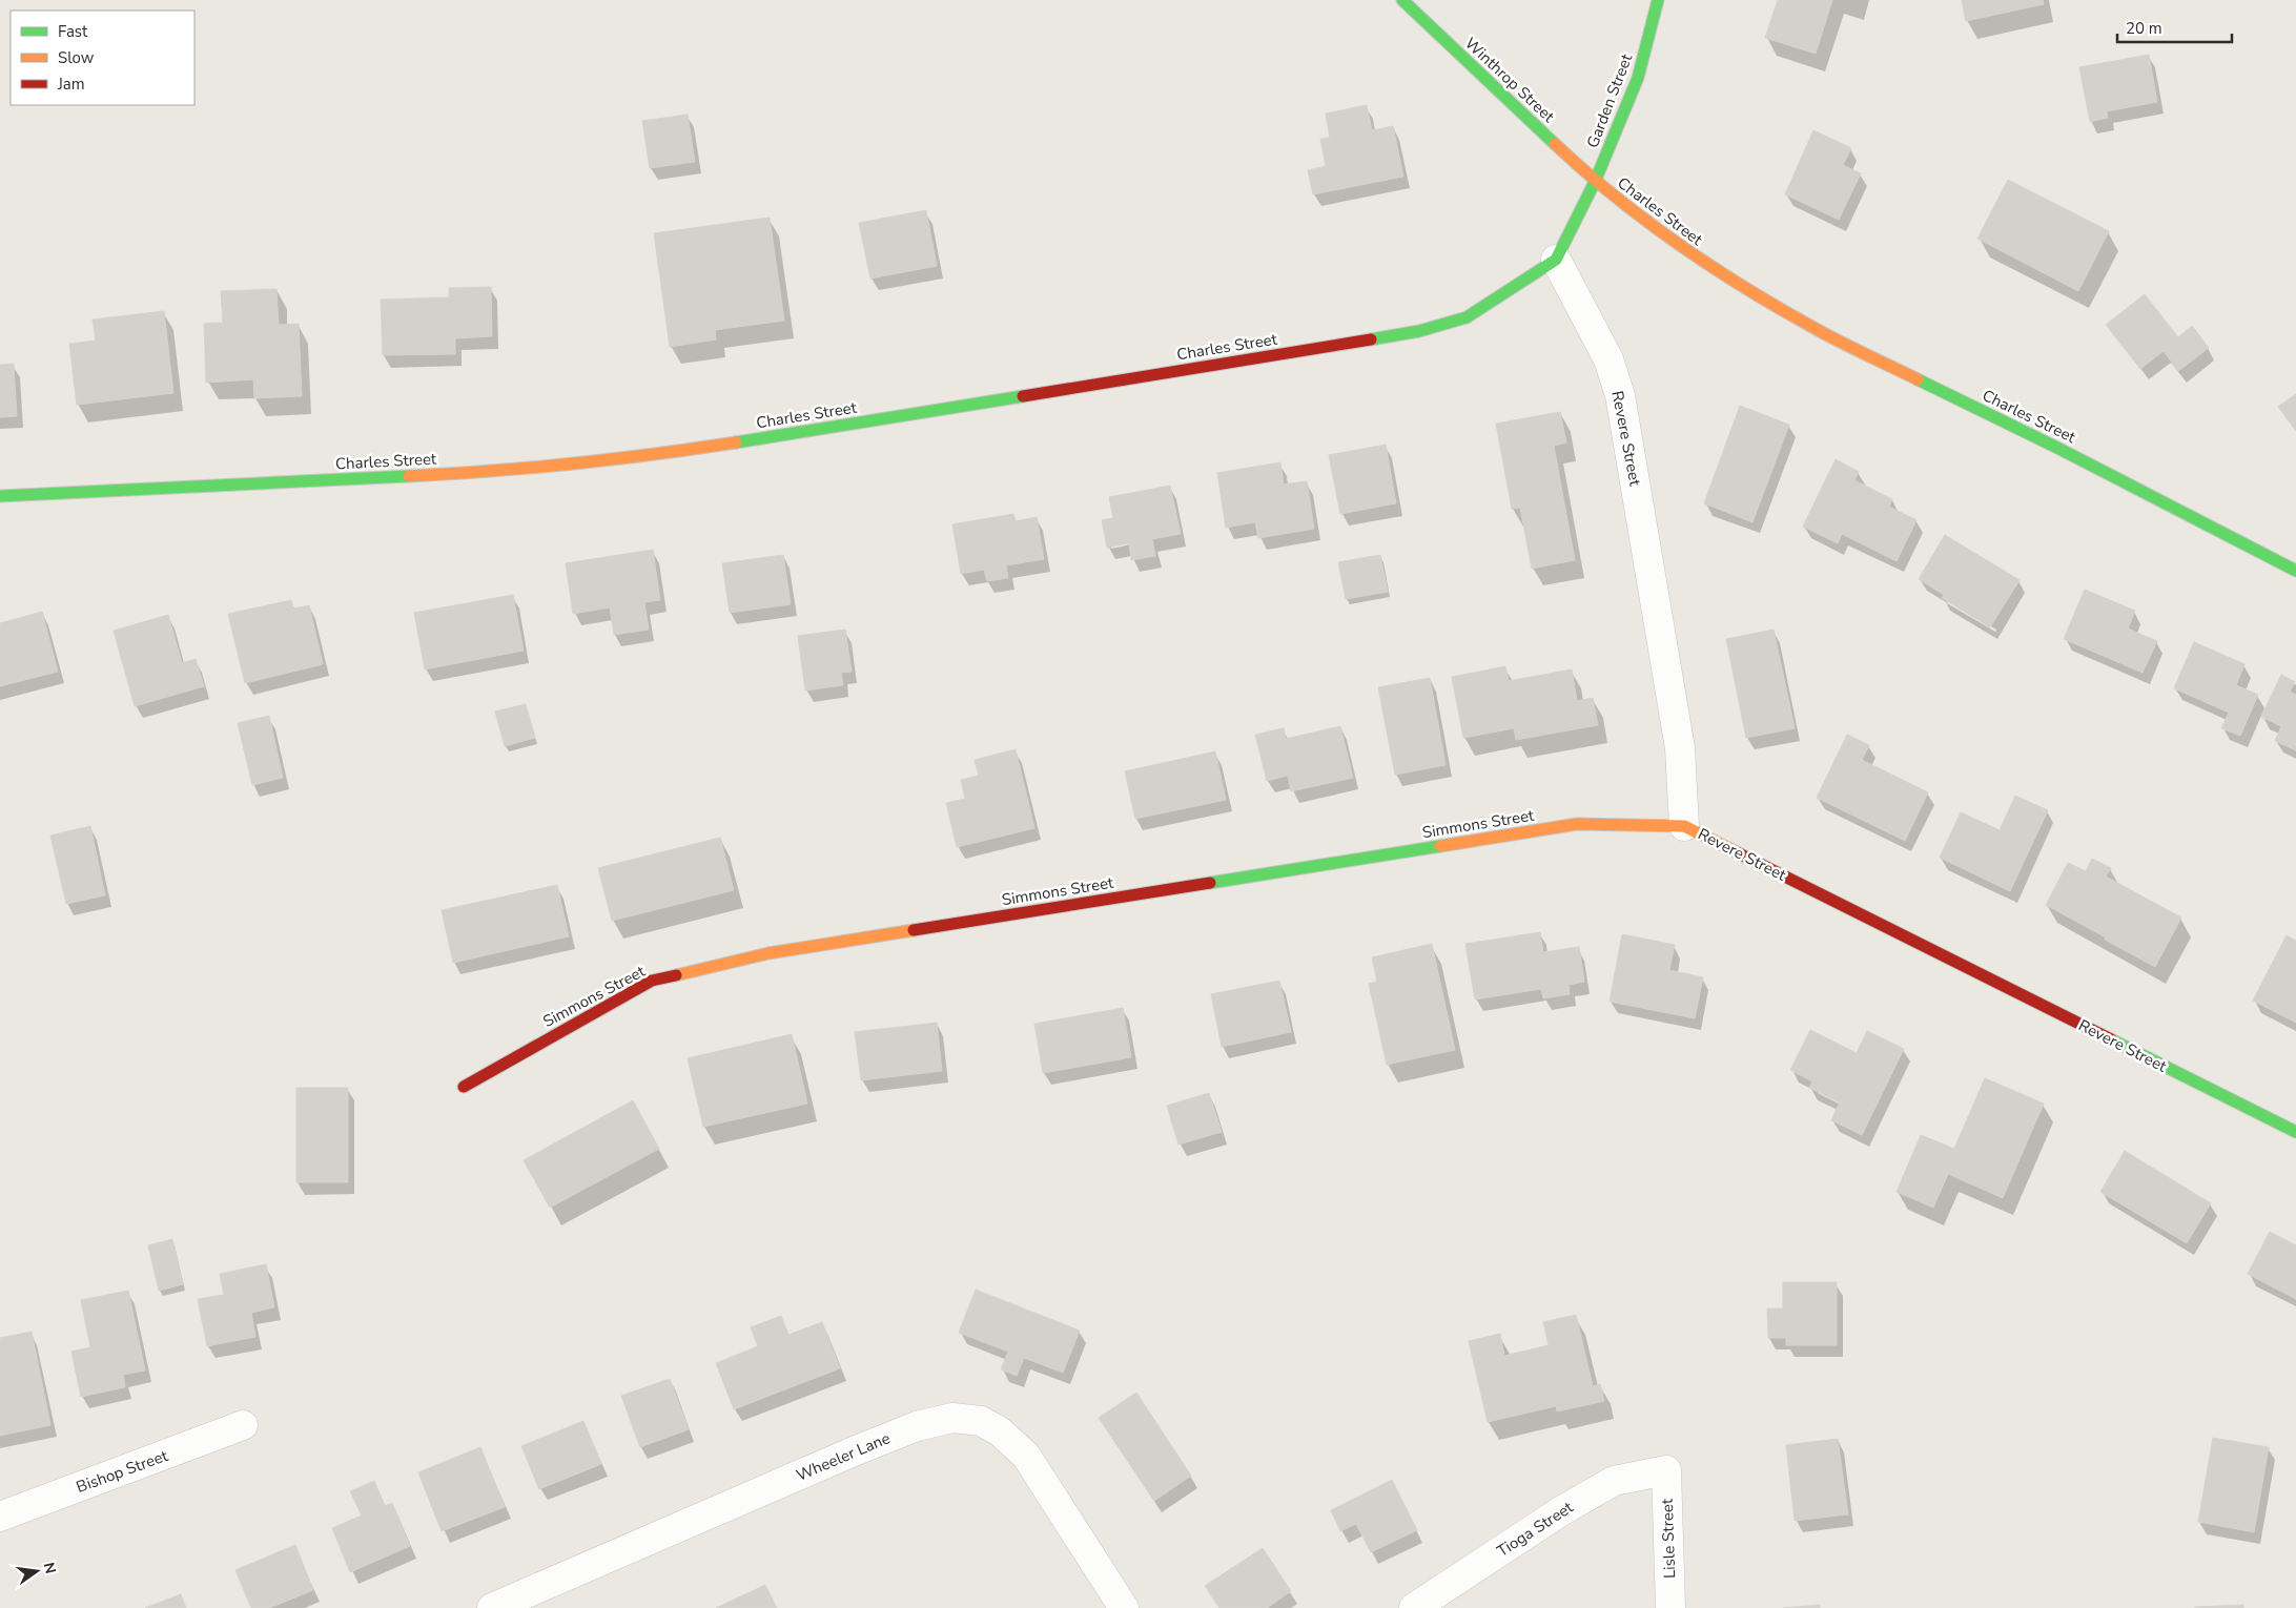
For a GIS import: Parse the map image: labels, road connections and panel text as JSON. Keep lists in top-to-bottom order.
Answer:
{
  "streets": {
    "street": [
      "Winthrop Street",
      "Garden Street",
      "Charles Street",
      "Revere Street",
      "Simmons Street",
      "Wheeler Lane",
      "Bishop Street",
      "Tioga Street",
      "Lisle Street"
    ]
  },
  "crossings": [
    ["Winthrop Street", "Garden Street"],
    ["Winthrop Street", "Charles Street"],
    ["Garden Street", "Charles Street"],
    ["Charles Street", "Revere Street"],
    ["Revere Street", "Simmons Street"],
    ["Tioga Street", "Lisle Street"]
  ],
  "legend": ["Fast", "Slow", "Jam"],
  "scale_bar": "20 m",
  "north": "right"
}
